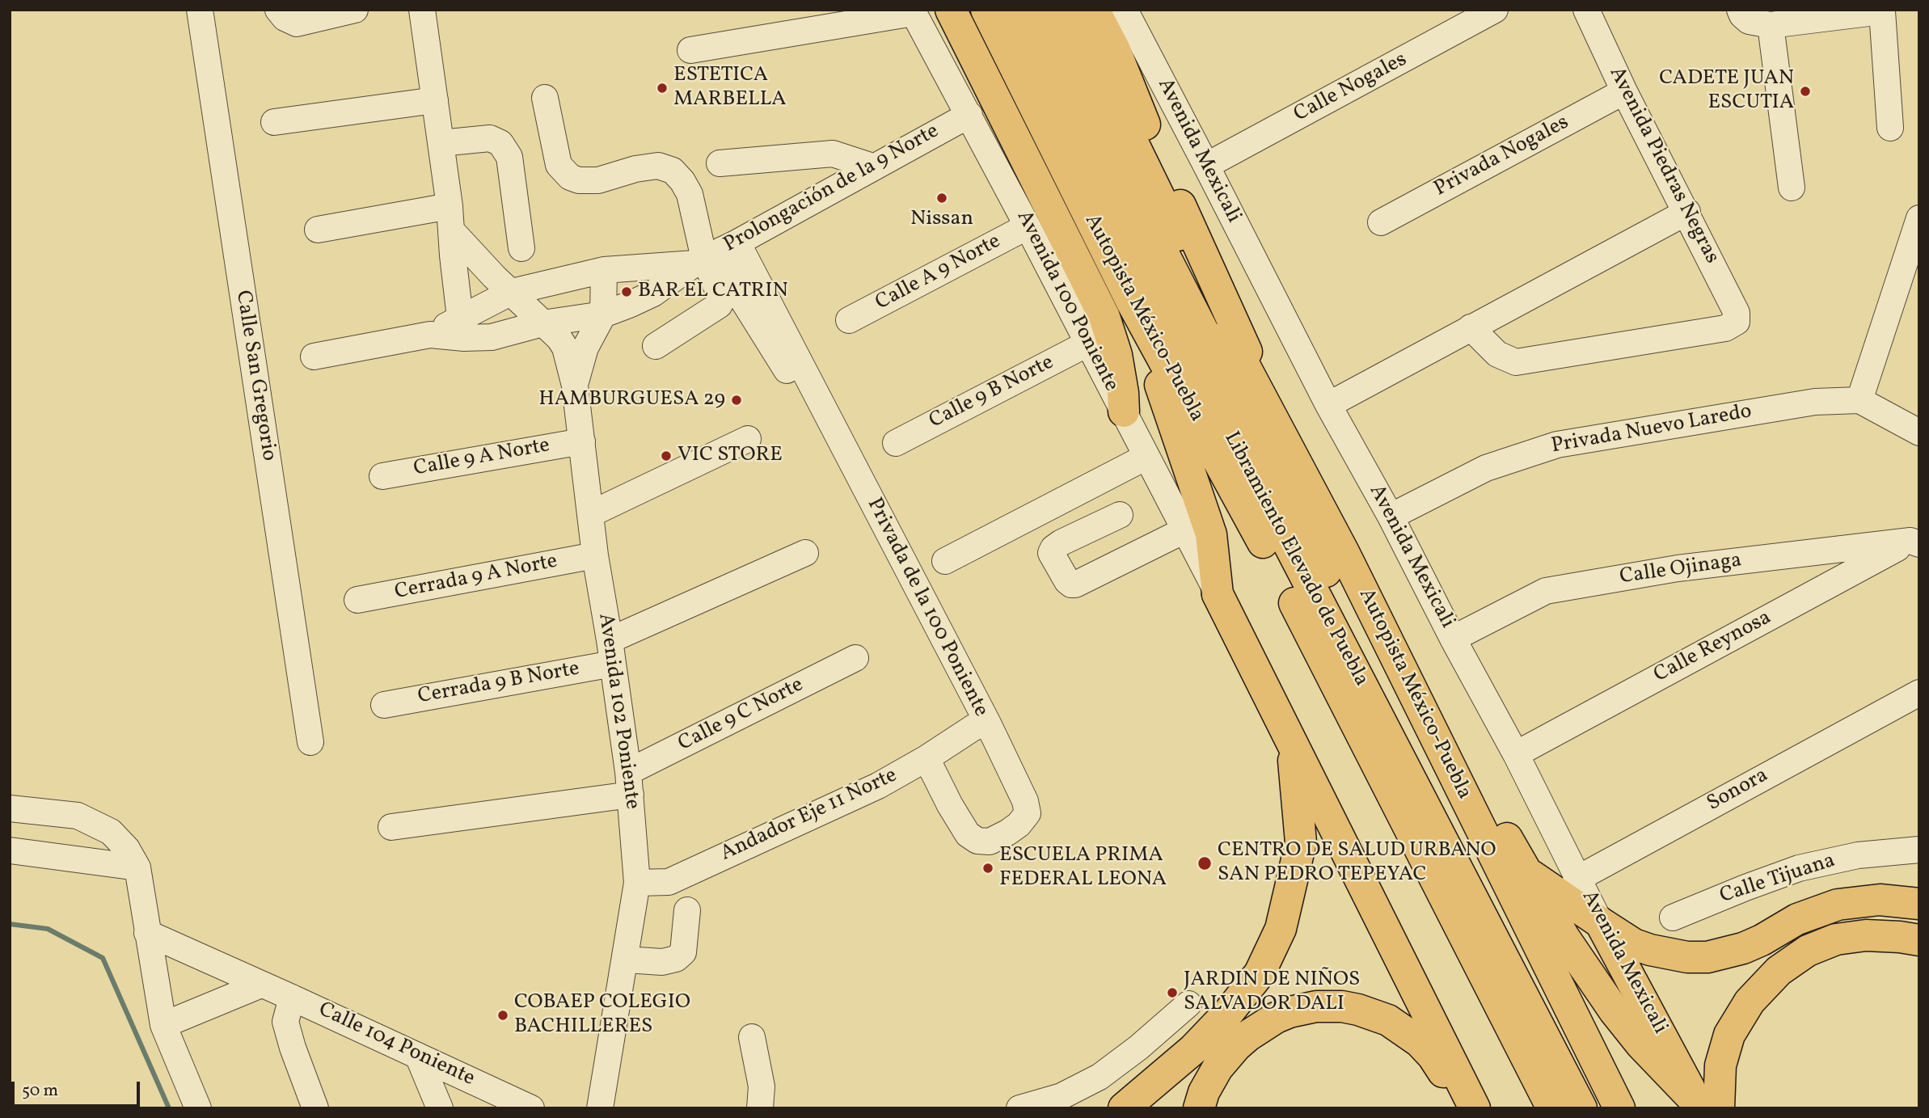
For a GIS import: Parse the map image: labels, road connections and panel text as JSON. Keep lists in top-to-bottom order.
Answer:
{
  "streets": {
    "main road": ["Avenida Mexicali", "Autopista México-Puebla", "Libramiento Elevado de Puebla"],
    "street": [
      "Calle Nogales",
      "Privada Nogales",
      "Avenida Piedras Negras",
      "Prolongación de la 9 Norte",
      "Calle A 9 Norte",
      "Avenida 100 Poniente",
      "Calle San Gregorio",
      "Calle 9 B Norte",
      "Privada Nuevo Laredo",
      "Calle 9 A Norte",
      "Calle Ojinaga",
      "Cerrada 9 A Norte",
      "Privada de la 100 Poniente",
      "Calle Reynosa",
      "Cerrada 9 B Norte",
      "Avenida 102 Poniente",
      "Calle 9 C Norte",
      "Sonora",
      "Andador Eje 11 Norte",
      "Calle Tijuana",
      "Calle 104 Poniente"
    ]
  },
  "crossings": [
    ["Calle Nogales", "Avenida Mexicali"],
    ["Avenida Mexicali", "Privada Nuevo Laredo"],
    ["Avenida Mexicali", "Calle Ojinaga"],
    ["Avenida Mexicali", "Calle Reynosa"],
    ["Avenida Mexicali", "Sonora"],
    ["Privada Nogales", "Avenida Piedras Negras"],
    ["Prolongación de la 9 Norte", "Avenida 100 Poniente"],
    ["Prolongación de la 9 Norte", "Privada de la 100 Poniente"],
    ["Prolongación de la 9 Norte", "Avenida 102 Poniente"],
    ["Calle A 9 Norte", "Avenida 100 Poniente"],
    ["Avenida 100 Poniente", "Calle 9 B Norte"],
    ["Calle 9 A Norte", "Avenida 102 Poniente"],
    ["Calle Ojinaga", "Calle Reynosa"],
    ["Cerrada 9 A Norte", "Avenida 102 Poniente"],
    ["Privada de la 100 Poniente", "Andador Eje 11 Norte"],
    ["Cerrada 9 B Norte", "Avenida 102 Poniente"],
    ["Avenida 102 Poniente", "Calle 9 C Norte"],
    ["Avenida 102 Poniente", "Andador Eje 11 Norte"]
  ],
  "places": [
    "ESTETICA MARBELLA",
    "CADETE JUAN ESCUTIA",
    "Nissan",
    "BAR EL CATRIN",
    "HAMBURGUESA 29",
    "VIC STORE",
    "CENTRO DE SALUD URBANO SAN PEDRO TEPEYAC",
    "ESCUELA PRIMA FEDERAL LEONA",
    "JARDIN DE NIÑOS SALVADOR DALI",
    "COBAEP COLEGIO BACHILLERES"
  ],
  "scale_bar": "50 m"
}
